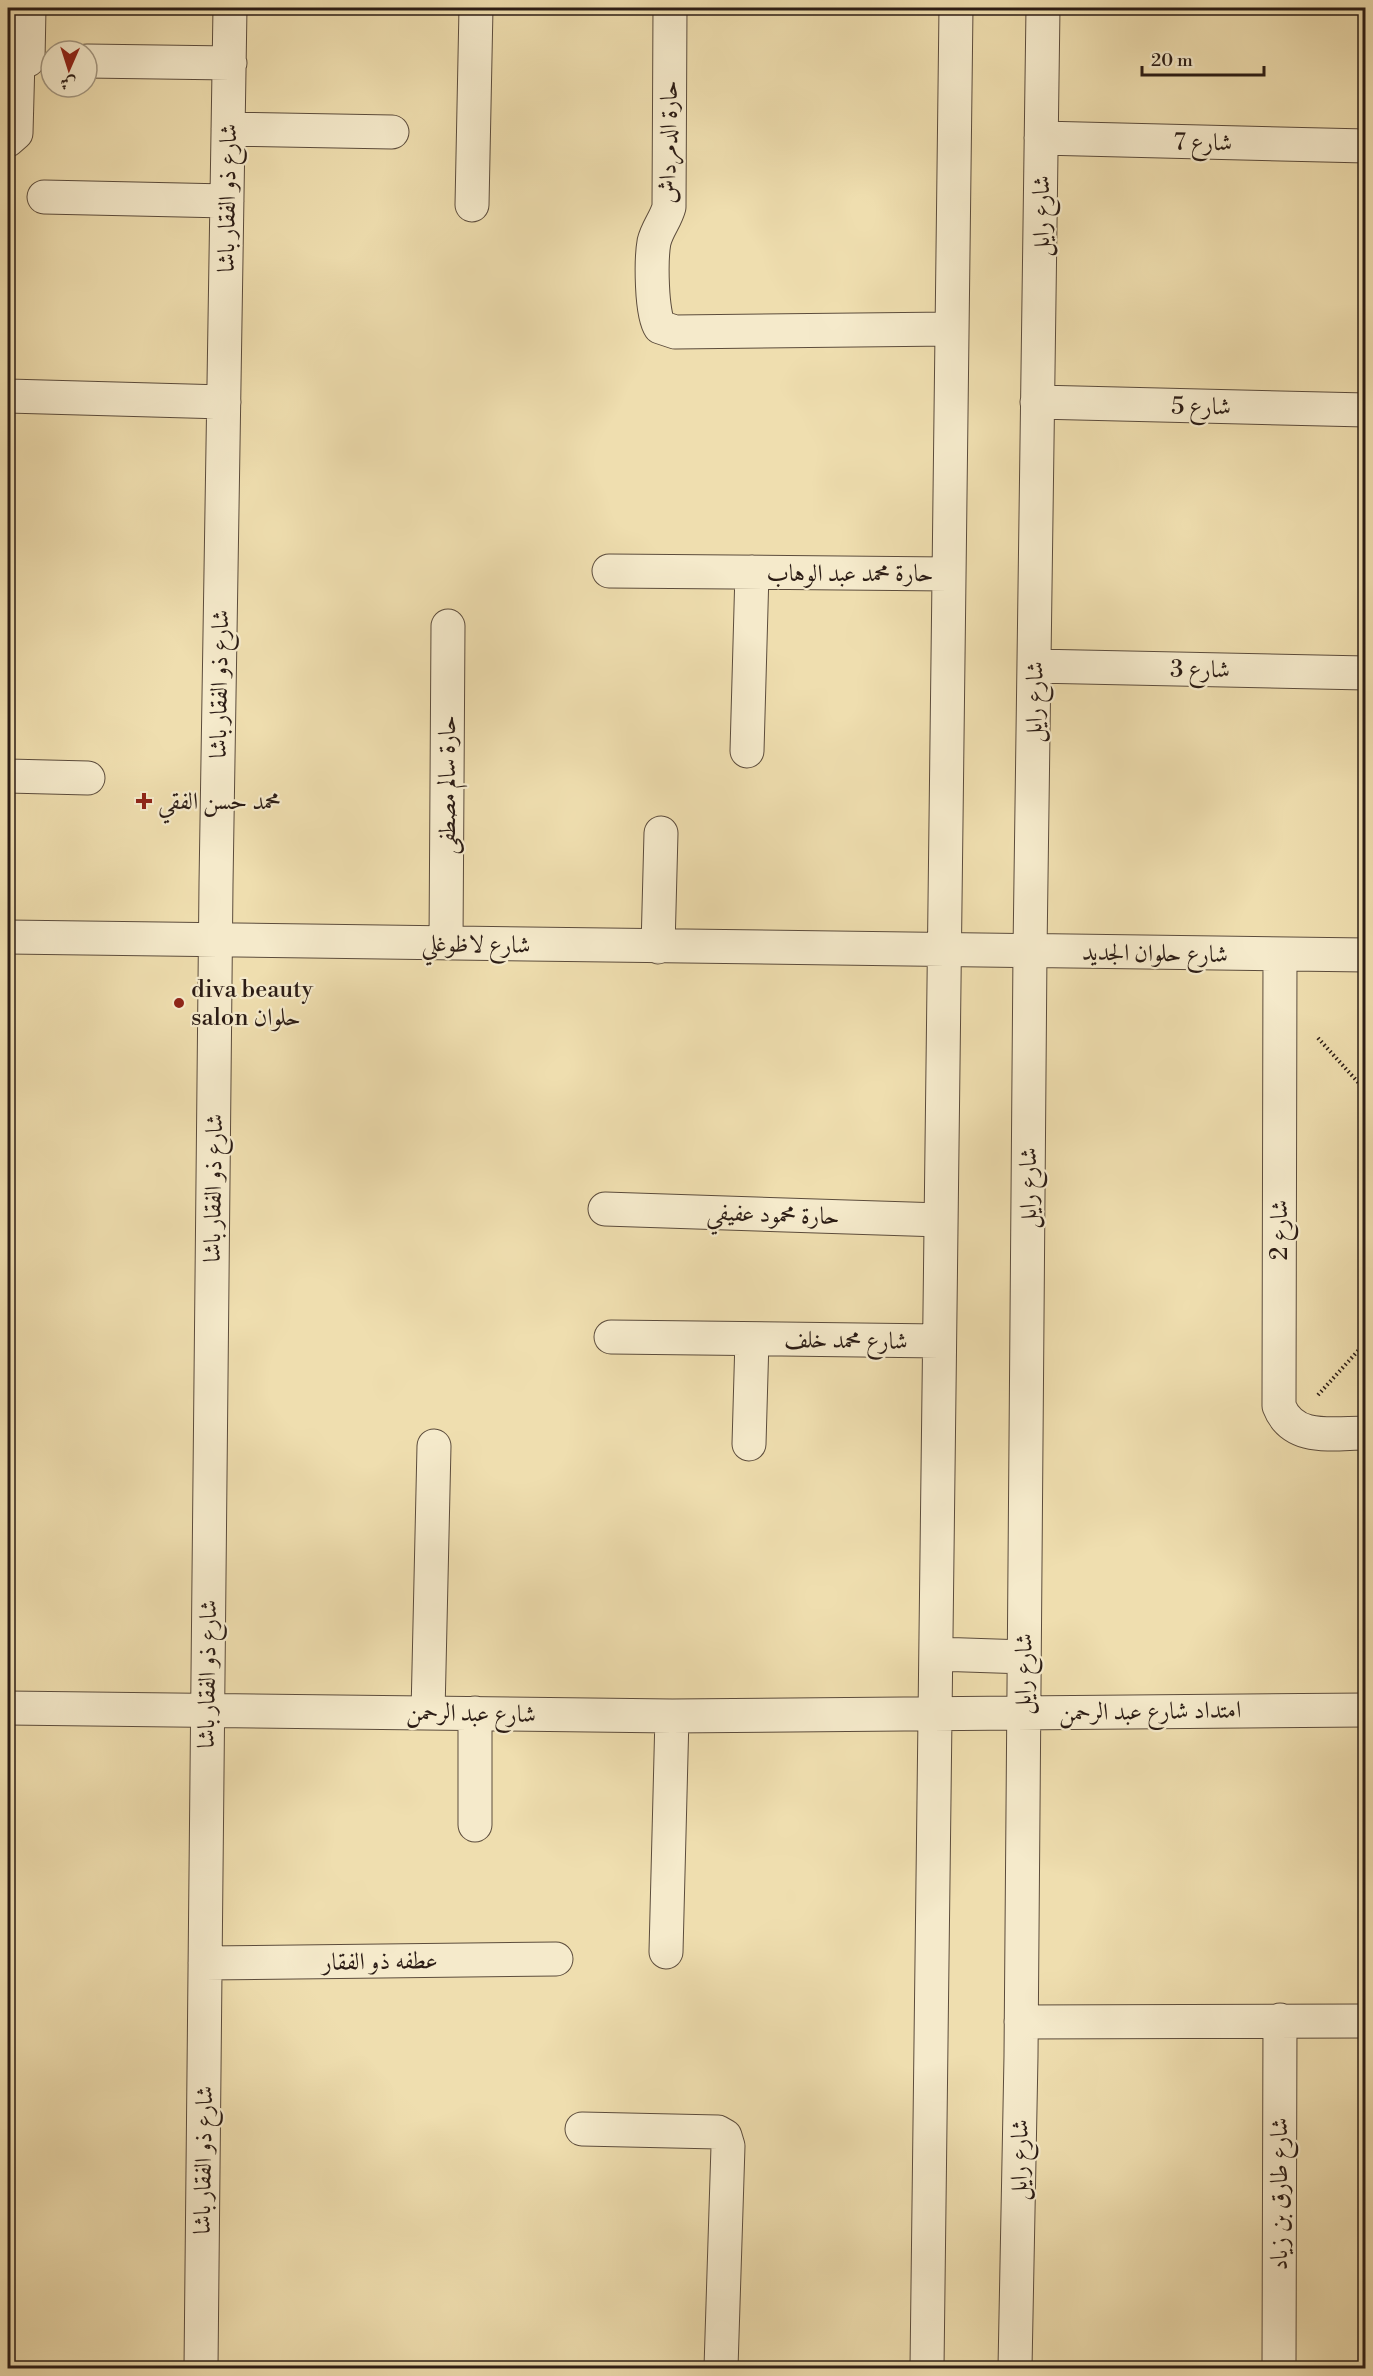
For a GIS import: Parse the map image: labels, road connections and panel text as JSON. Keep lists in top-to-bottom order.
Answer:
{
  "streets": {
    "street": [
      "حارة الدمرداش",
      "شارع 7",
      "شارع ذو الفقار باشا",
      "شارع رايل",
      "شارع 5",
      "حارة محمد عبد الوهاب",
      "شارع 3",
      "حارة سالم مصطفى",
      "شارع لاظوغلي",
      "شارع حلوان الجديد",
      "حارة محمود عفيفي",
      "شارع 2",
      "شارع محمد خلف",
      "امتداد شارع عبد الرحمن",
      "شارع عبد الرحمن",
      "عطفه ذو الفقار",
      "شارع طارق بن زياد"
    ]
  },
  "crossings": [
    ["شارع 7", "شارع رايل"],
    ["شارع ذو الفقار باشا", "شارع لاظوغلي"],
    ["شارع ذو الفقار باشا", "شارع عبد الرحمن"],
    ["شارع ذو الفقار باشا", "عطفه ذو الفقار"],
    ["شارع رايل", "شارع 5"],
    ["شارع رايل", "شارع 3"],
    ["شارع رايل", "شارع حلوان الجديد"],
    ["شارع رايل", "امتداد شارع عبد الرحمن"],
    ["حارة سالم مصطفى", "شارع لاظوغلي"],
    ["شارع لاظوغلي", "شارع حلوان الجديد"],
    ["شارع حلوان الجديد", "شارع 2"],
    ["امتداد شارع عبد الرحمن", "شارع عبد الرحمن"]
  ],
  "places": {
    "health": ["محمد حسن الفقي"],
    "other": ["diva beauty salon حلوان"]
  },
  "scale_bar": "20 m",
  "north": "bottom"
}
